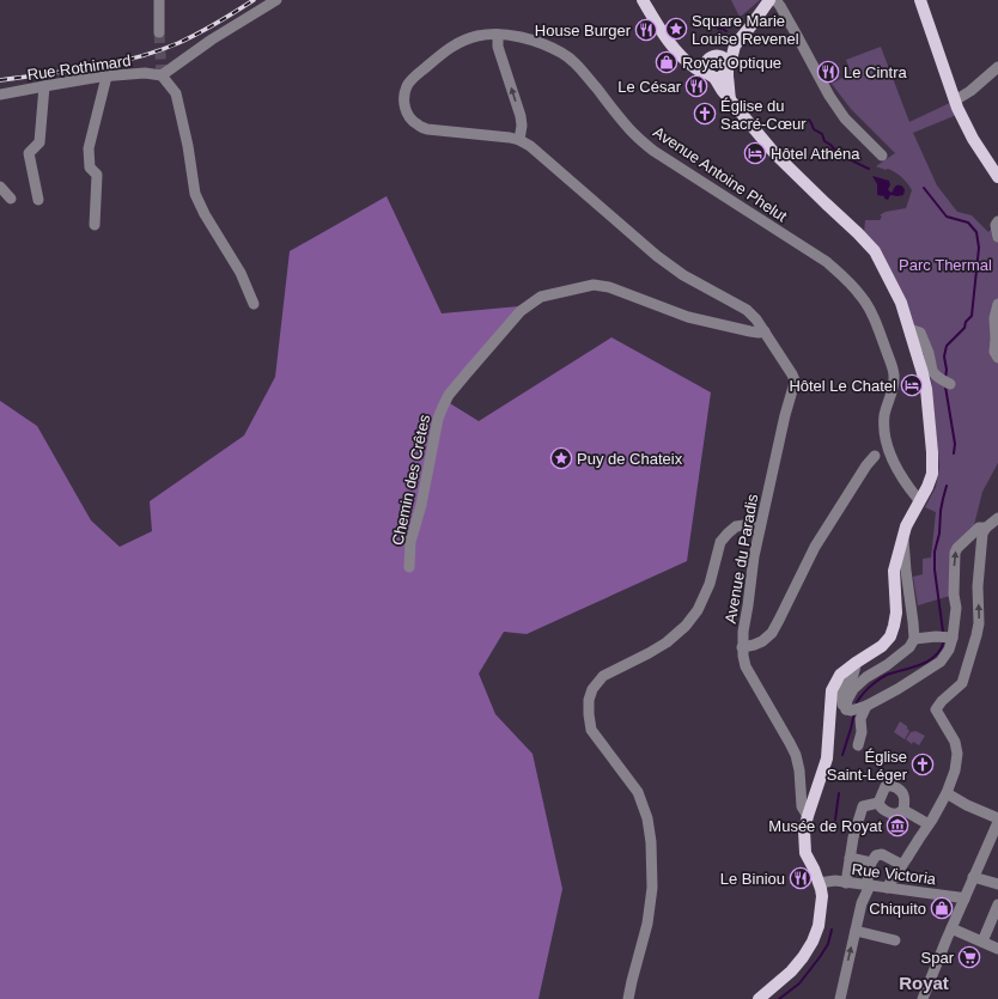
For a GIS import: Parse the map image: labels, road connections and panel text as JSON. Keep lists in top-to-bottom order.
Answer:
{
  "streets": {
    "street": [
      "Rue Rothimard",
      "Avenue Antoine Phelut",
      "Chemin des Crêtes",
      "Avenue du Paradis",
      "Rue Victoria"
    ]
  },
  "crossings": [
    ["Avenue Antoine Phelut", "Chemin des Crêtes"],
    ["Avenue Antoine Phelut", "Avenue du Paradis"],
    ["Chemin des Crêtes", "Avenue du Paradis"]
  ],
  "districts": ["Royat"],
  "parks": ["Parc Thermal"],
  "places": {
    "place": ["Square Marie Louise Revenel", "Puy de Chateix"],
    "restaurant": [
      "House Burger",
      "Le Cintra",
      "Le César",
      "Le Biniou"
    ],
    "shop": ["Royat Optique", "Chiquito"],
    "church": ["Église du Sacré-Cœur", "Église Saint-Léger"],
    "hotel": ["Hôtel Athéna", "Hôtel Le Chatel"],
    "museum": ["Musée de Royat"],
    "supermarket": ["Spar"]
  }
}
